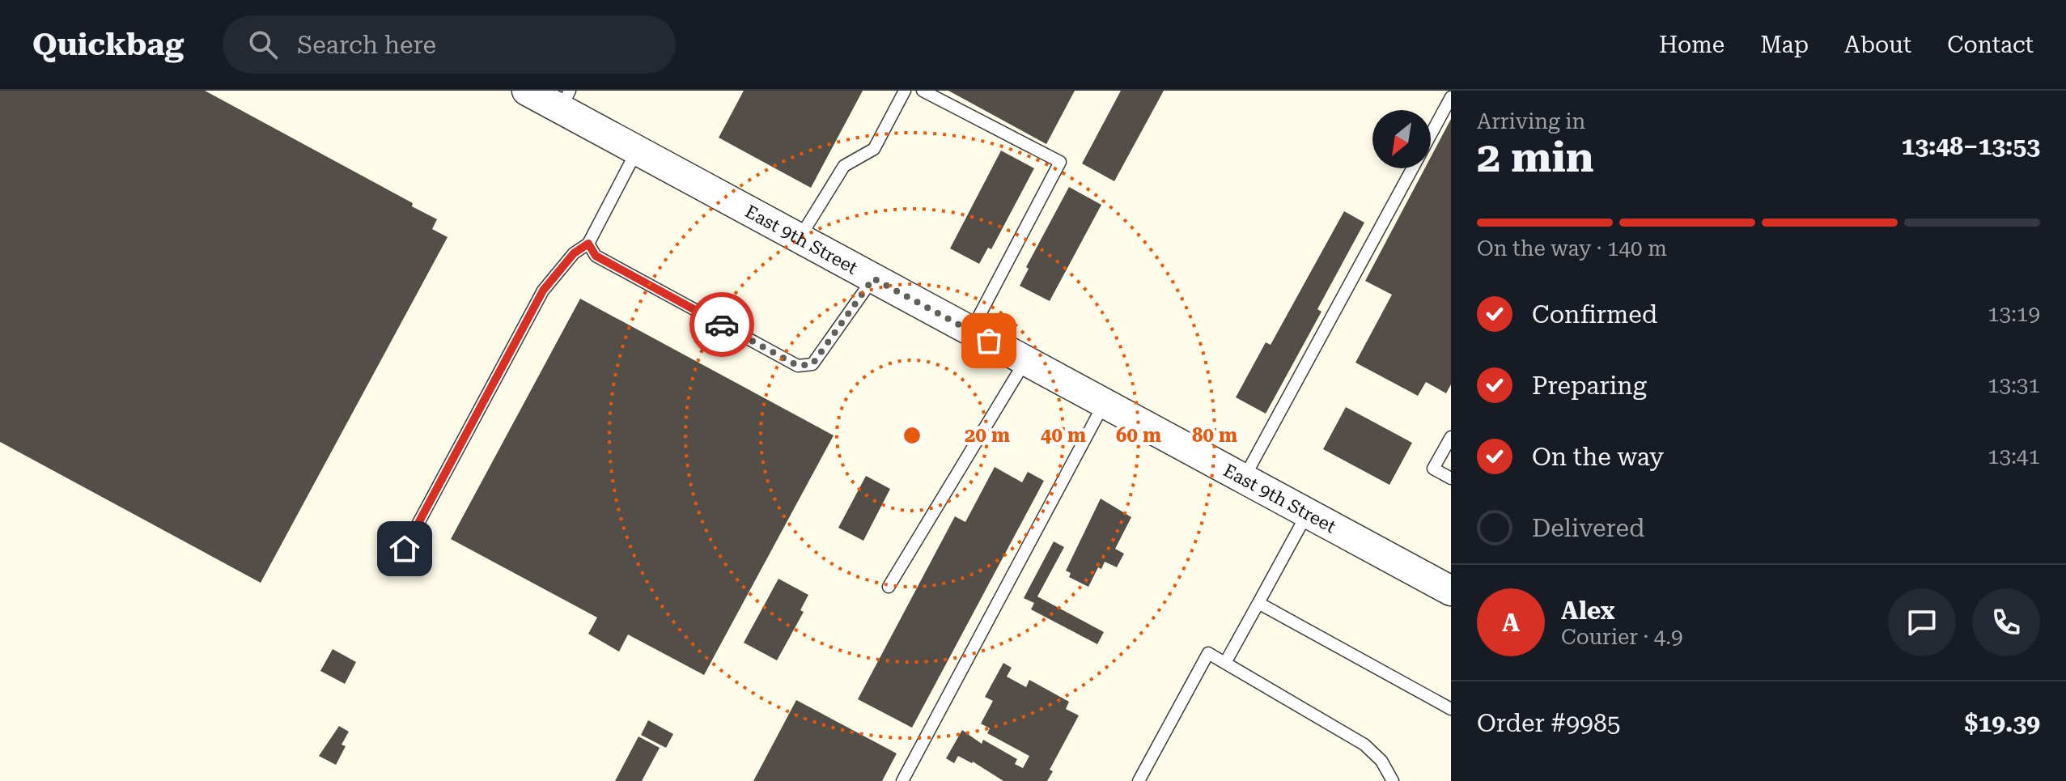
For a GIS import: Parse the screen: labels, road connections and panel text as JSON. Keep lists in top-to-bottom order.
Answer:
{
  "streets": {
    "street": ["East 9th Street"]
  },
  "north": "bottom left",
  "page": {
    "header": "Quickbag",
    "search": "Search here",
    "nav": [
      "Home",
      "Map",
      "About",
      "Contact"
    ],
    "heading": ["2 min", "Arriving in", "13:48–13:53"],
    "panel": [
      "Alex",
      "Courier · 4.9",
      "Order #9985",
      "$19.39"
    ],
    "bar": "On the way · 140 m",
    "list": [
      ["Confirmed", "13:19"],
      ["Preparing", "13:31"],
      ["On the way", "13:41"],
      "Delivered"
    ],
    "round": "A"
  },
  "rings": [
    "20 m",
    "40 m",
    "60 m",
    "80 m"
  ]
}
